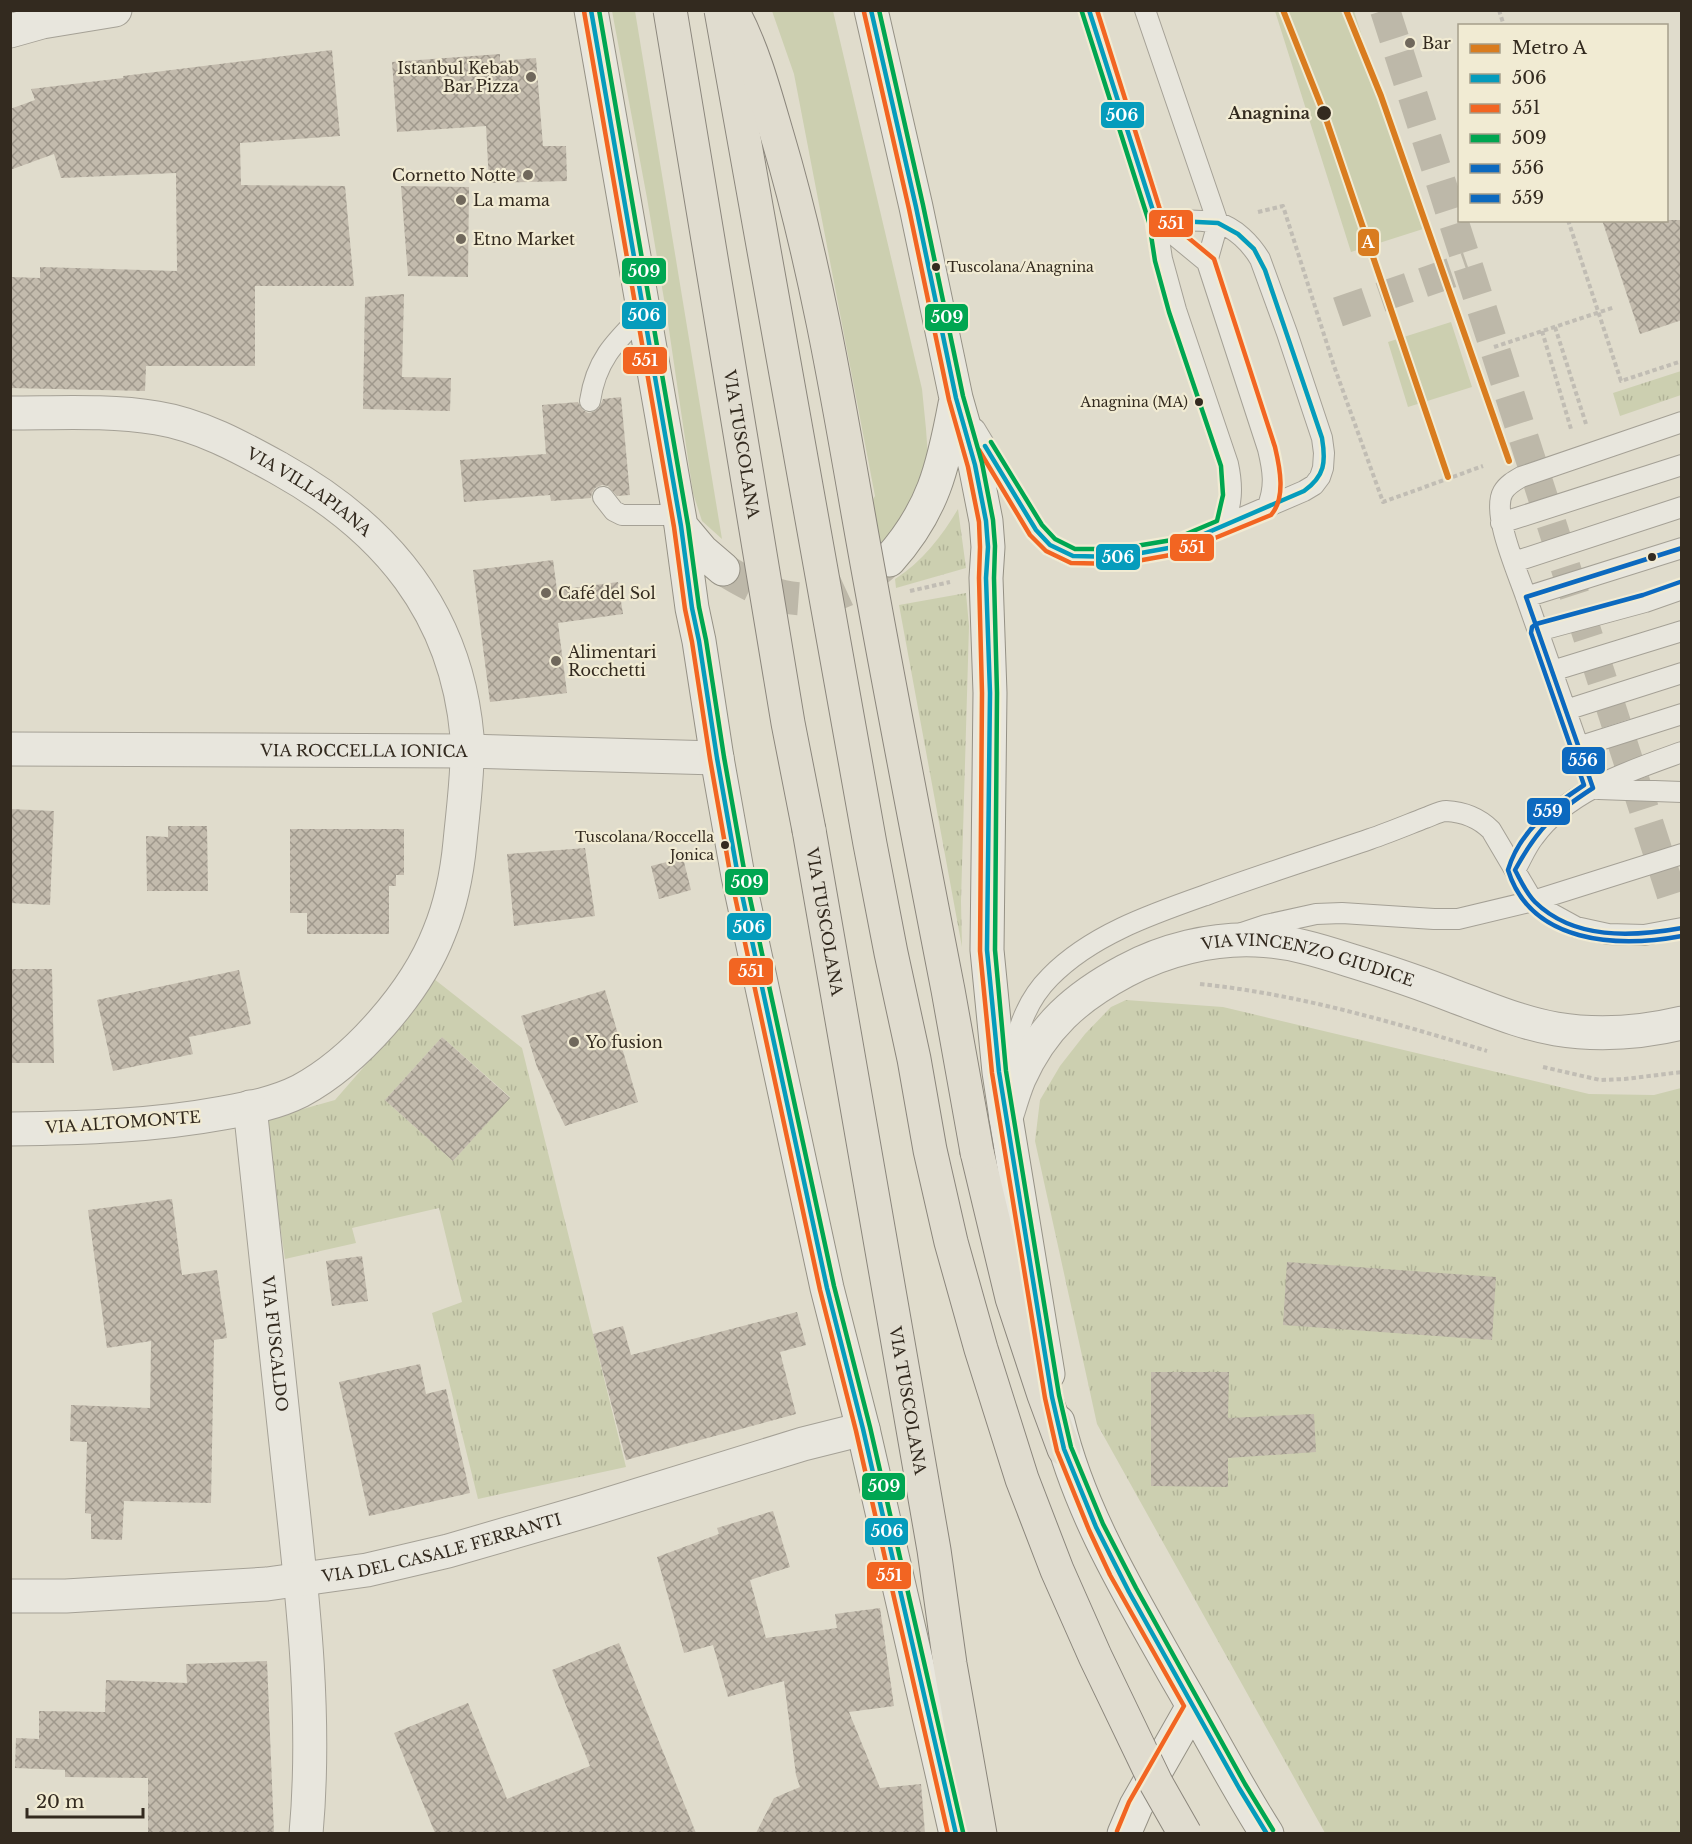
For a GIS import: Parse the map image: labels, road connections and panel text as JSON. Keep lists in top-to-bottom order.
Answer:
{
  "streets": {
    "main road": ["VIA TUSCOLANA"],
    "street": [
      "VIA VILLAPIANA",
      "VIA ROCCELLA IONICA",
      "VIA VINCENZO GIUDICE",
      "VIA ALTOMONTE",
      "VIA FUSCALDO",
      "VIA DEL CASALE FERRANTI"
    ]
  },
  "crossings": [
    ["VIA VILLAPIANA", "VIA ROCCELLA IONICA"],
    ["VIA VILLAPIANA", "VIA ALTOMONTE"],
    ["VIA ROCCELLA IONICA", "VIA ALTOMONTE"],
    ["VIA ALTOMONTE", "VIA FUSCALDO"],
    ["VIA FUSCALDO", "VIA DEL CASALE FERRANTI"]
  ],
  "places": [
    "Bar",
    "Istanbul Kebab Bar Pizza",
    "Anagnina",
    "Cornetto Notte",
    "La mama",
    "Etno Market",
    "Tuscolana/Anagnina",
    "Anagnina (MA)",
    "Café del Sol",
    "Alimentari Rocchetti",
    "Tuscolana/Roccella Jonica",
    "Yo fusion"
  ],
  "lines": [
    "metro line A",
    "transit line 506",
    "transit line 551",
    "transit line 509",
    "transit line 556",
    "transit line 559"
  ],
  "legend": [
    "Metro A",
    "506",
    "551",
    "509",
    "556",
    "559"
  ],
  "scale_bar": "20 m"
}
